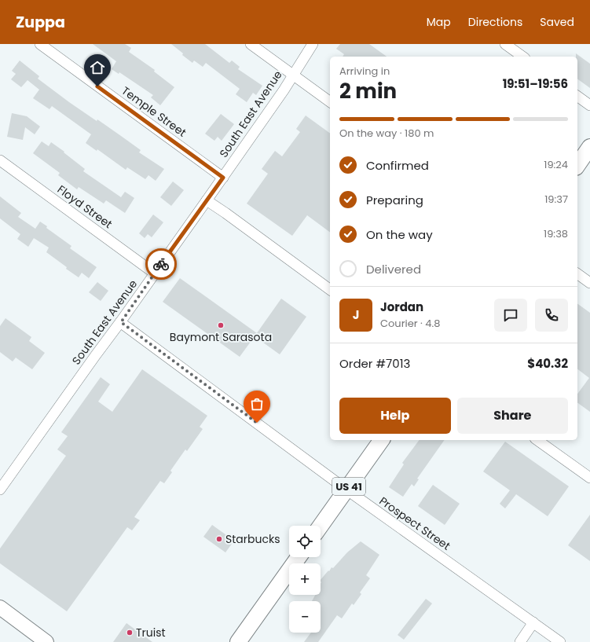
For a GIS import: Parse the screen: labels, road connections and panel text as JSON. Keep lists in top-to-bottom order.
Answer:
{
  "streets": {
    "main road": ["US 41"],
    "street": [
      "Temple Street",
      "South East Avenue",
      "Floyd Street",
      "Prospect Street"
    ]
  },
  "crossings": [
    ["Temple Street", "South East Avenue"],
    ["South East Avenue", "Floyd Street"],
    ["South East Avenue", "Prospect Street"],
    ["US 41", "Prospect Street"]
  ],
  "places": ["Baymont Sarasota", "Starbucks", "Truist"],
  "page": {
    "header": "Zuppa",
    "nav": ["Map", "Directions", "Saved"],
    "heading": ["2 min", "Arriving in", "19:51–19:56"],
    "panel": [
      "Jordan",
      "Courier · 4.8",
      "Order #7013",
      "$40.32"
    ],
    "bar": "On the way · 180 m",
    "list": [
      ["Confirmed", "19:24"],
      ["Preparing", "19:37"],
      ["On the way", "19:38"],
      "Delivered"
    ],
    "round": "J",
    "buttons": ["Help", "Share"],
    "map_buttons": ["+", "−"]
  }
}
